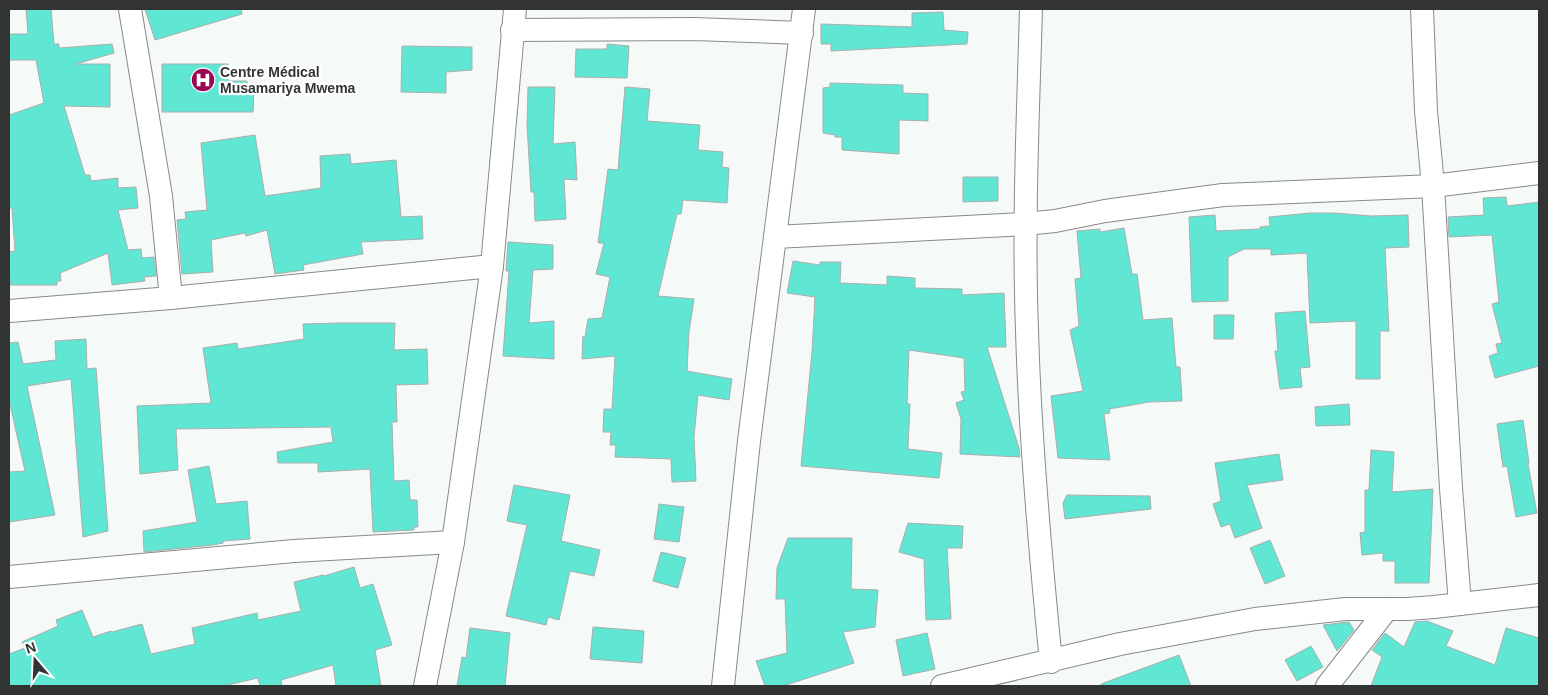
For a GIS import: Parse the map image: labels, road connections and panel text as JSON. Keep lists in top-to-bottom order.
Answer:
{
  "places": {
    "hospital": ["Centre Médical Musamariya Mwema"]
  },
  "north": "top"
}
